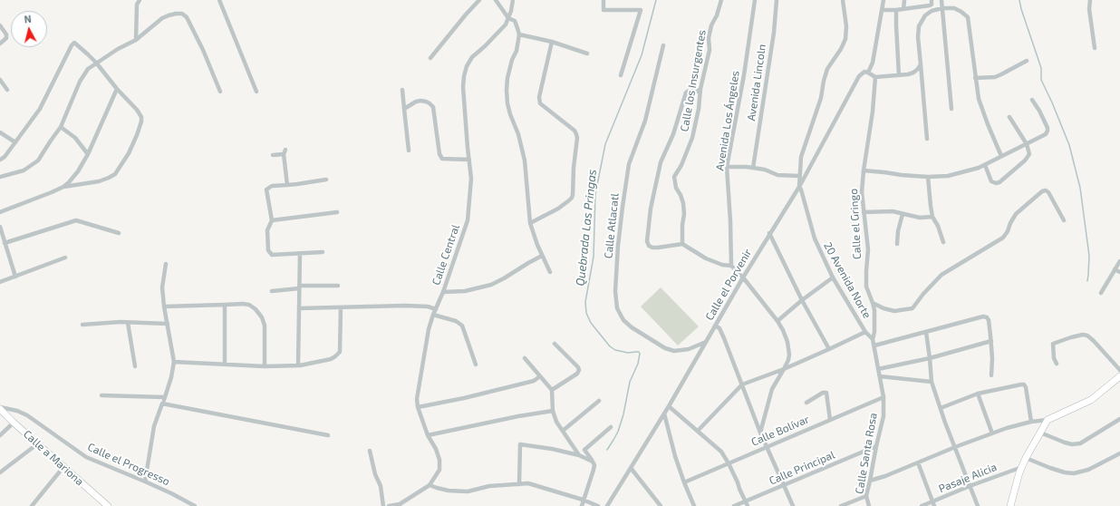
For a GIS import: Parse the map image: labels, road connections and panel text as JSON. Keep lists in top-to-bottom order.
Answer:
{
  "streets": {
    "street": [
      "Calle los Insurgentes",
      "Avenida Lincoln",
      "Avenida Los Ángeles",
      "Calle el Gringo",
      "Calle Atlacatl",
      "Calle Central",
      "20 Avenida Norte",
      "Calle el Porvenir",
      "Calle Bolívar",
      "Calle Santa Rosa",
      "Calle a Mariona",
      "Calle el Progresso",
      "Calle Principal",
      "Pasaje Alicia"
    ]
  },
  "crossings": [
    ["Calle el Gringo", "20 Avenida Norte"],
    ["Calle el Gringo", "Calle Santa Rosa"],
    ["Calle Atlacatl", "Calle el Porvenir"],
    ["20 Avenida Norte", "Calle el Porvenir"],
    ["20 Avenida Norte", "Calle Santa Rosa"],
    ["Calle Bolívar", "Calle Santa Rosa"],
    ["Calle Santa Rosa", "Calle Principal"],
    ["Calle a Mariona", "Calle el Progresso"]
  ],
  "water": ["Quebrada Las Pringas"],
  "north": "top"
}
